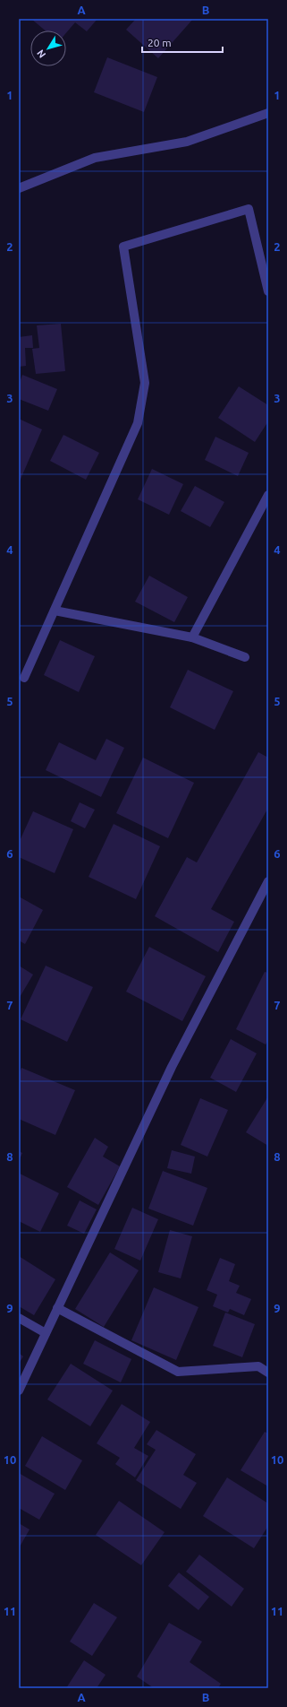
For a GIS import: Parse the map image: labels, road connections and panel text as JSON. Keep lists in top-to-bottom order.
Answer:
{
  "scale_bar": "20 m",
  "north": "bottom left",
  "grid": {
    "columns": ["A", "B"],
    "rows": [
      "1",
      "2",
      "3",
      "4",
      "5",
      "6",
      "7",
      "8",
      "9",
      "10",
      "11"
    ]
  }
}
